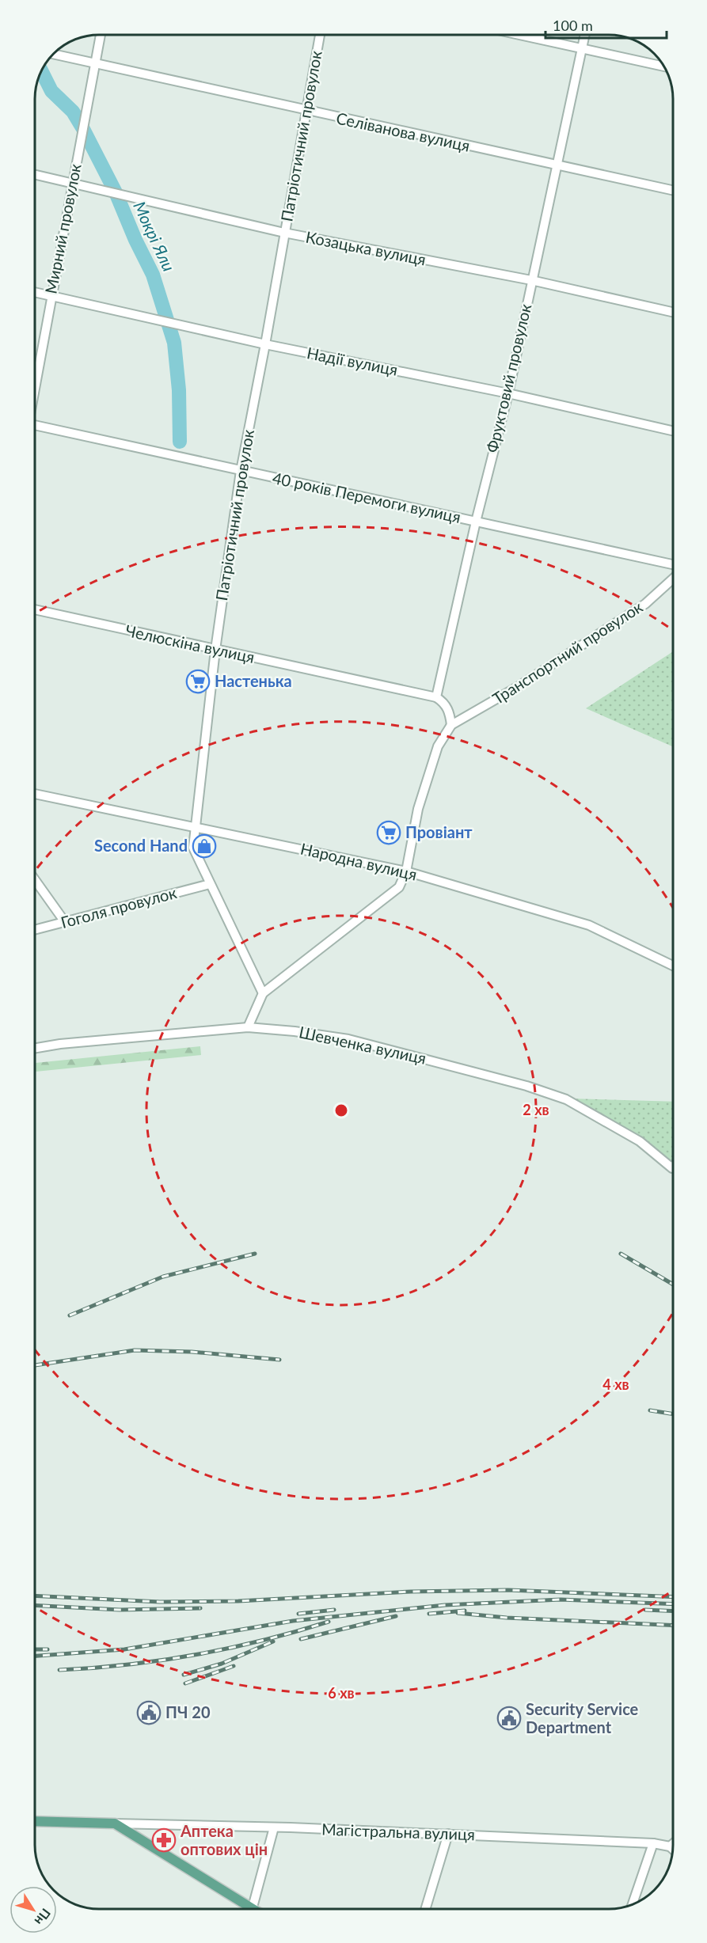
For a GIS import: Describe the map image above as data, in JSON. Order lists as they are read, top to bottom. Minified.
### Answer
{"streets":{"street":["Селіванова вулиця","Патріотичний провулок","Мирний провулок","Козацька вулиця","Надії вулиця","Фруктовий провулок","40 років Перемоги вулиця","Челюскіна вулиця","Транспортний провулок","Народна вулиця","Гоголя провулок","Шевченка вулиця","Магістральна вулиця"]},"crossings":[["Селіванова вулиця","Патріотичний провулок"],["Селіванова вулиця","Мирний провулок"],["Селіванова вулиця","Фруктовий провулок"],["Патріотичний провулок","Козацька вулиця"],["Патріотичний провулок","Надії вулиця"],["Патріотичний провулок","40 років Перемоги вулиця"],["Патріотичний провулок","Челюскіна вулиця"],["Патріотичний провулок","Народна вулиця"],["Патріотичний провулок","Гоголя провулок"],["Мирний провулок","Козацька вулиця"],["Мирний провулок","Надії вулиця"],["Козацька вулиця","Фруктовий провулок"],["Надії вулиця","Фруктовий провулок"],["Фруктовий провулок","40 років Перемоги вулиця"],["Фруктовий провулок","Челюскіна вулиця"]],"water":["Мокрі Яли"],"places":{"supermarket":["Настенька","Провіант"],"shop":["Second Hand"],"public building":["ПЧ 20","Security Service Department"],"pharmacy":["Аптека оптових цін"]},"scale_bar":"100 m","north":"bottom right","rings":["2 хв","4 хв","6 хв"]}
